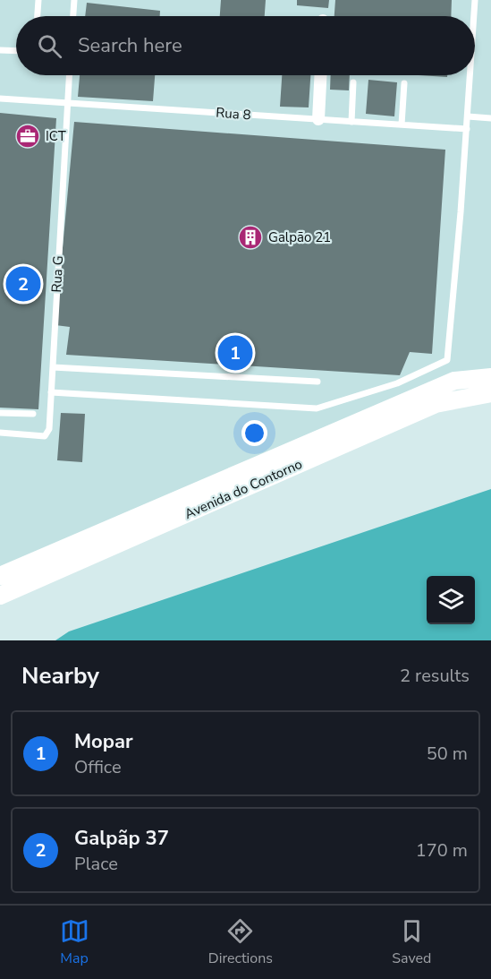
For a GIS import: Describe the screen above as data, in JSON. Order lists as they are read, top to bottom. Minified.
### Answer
{"streets":{"street":["Avenida do Contorno"],"lane":["Rua 8","Rua G"]},"crossings":[["Rua 8","Rua G"]],"places":{"office":["ICT"],"building":["Galpão 21"]},"page":{"search":"Search here","pins":["2","1"],"heading":["Nearby","2 results"],"list":[{"mark":"1","name":"Mopar","note":"Office","value":"50 m"},{"mark":"2","name":"Galpãp 37","note":"Place","value":"170 m"}],"nav":["Map","Directions","Saved"]}}
